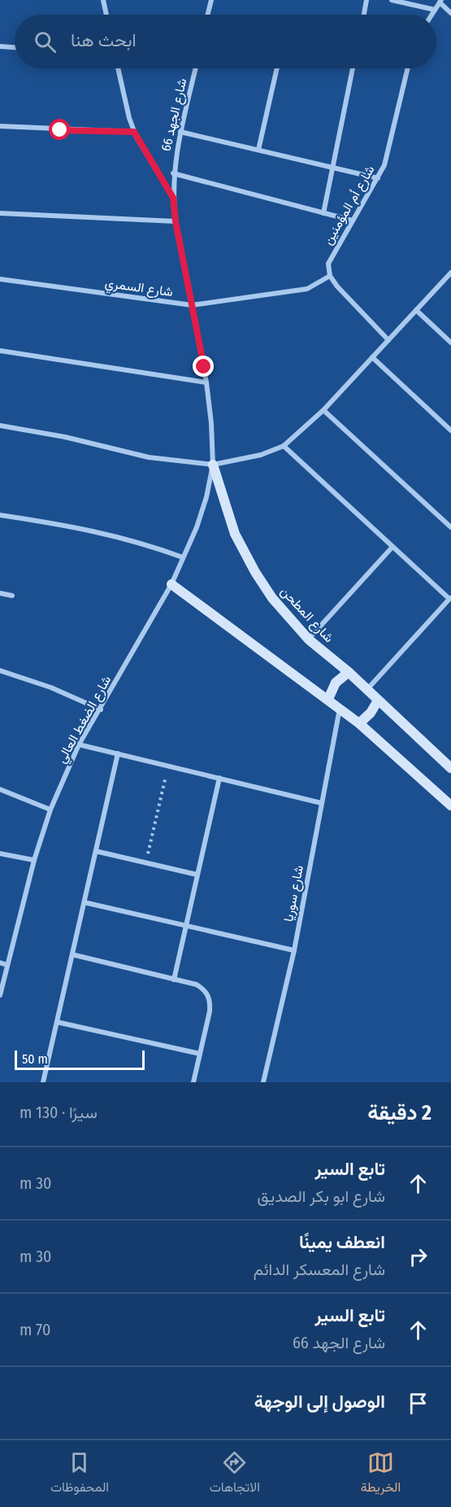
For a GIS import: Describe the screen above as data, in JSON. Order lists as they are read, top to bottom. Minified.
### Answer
{"streets":{"street":["شارع الجهد 66","شارع أم المؤمنين","شارع السمري","شارع المطحن","شارع الضغط العالي","شارع سوريا"]},"crossings":[["شارع الجهد 66","شارع السمري"],["شارع الجهد 66","شارع المطحن"],["شارع الجهد 66","شارع الضغط العالي"],["شارع أم المؤمنين","شارع السمري"],["شارع المطحن","شارع الضغط العالي"]],"scale_bar":"50 m","page":{"search":"ابحث هنا","scale":"50 m","heading":["2 دقيقة","سيرًا · 130 m"],"list":[["تابع السير","شارع ابو بكر الصديق","30 m"],["انعطف يمينًا","شارع المعسكر الدائم","30 m"],["تابع السير","شارع الجهد 66","70 m"],"الوصول إلى الوجهة"],"nav":["الخريطة","الاتجاهات","المحفوظات"]}}
